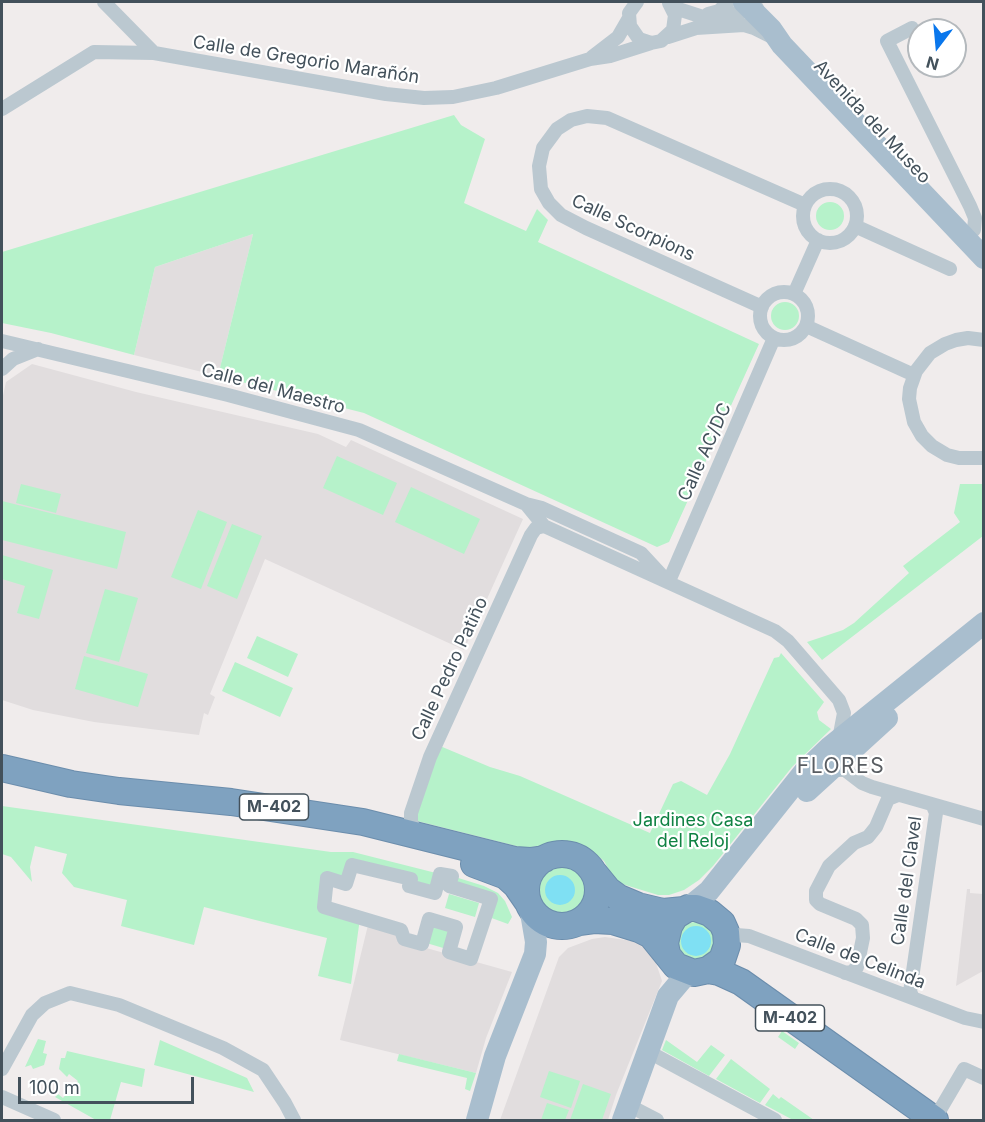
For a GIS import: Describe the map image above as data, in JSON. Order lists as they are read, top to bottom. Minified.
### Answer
{"streets":{"highway":["M-402"],"main road":["Avenida del Museo"],"street":["Calle de Gregorio Marañón","Calle Scorpions","Calle del Maestro","Calle AC/DC","Calle Pedro Patiño","Calle del Clavel","Calle de Celinda"]},"crossings":[["Calle de Gregorio Marañón","Avenida del Museo"],["Calle Scorpions","Calle AC/DC"],["Calle del Maestro","Calle AC/DC"],["Calle del Maestro","Calle Pedro Patiño"],["Calle Pedro Patiño","M-402"],["M-402","Calle de Celinda"],["Calle del Clavel","Calle de Celinda"]],"districts":["FLORES"],"parks":["Jardines Casa del Reloj"],"scale_bar":"100 m","north":"bottom"}
